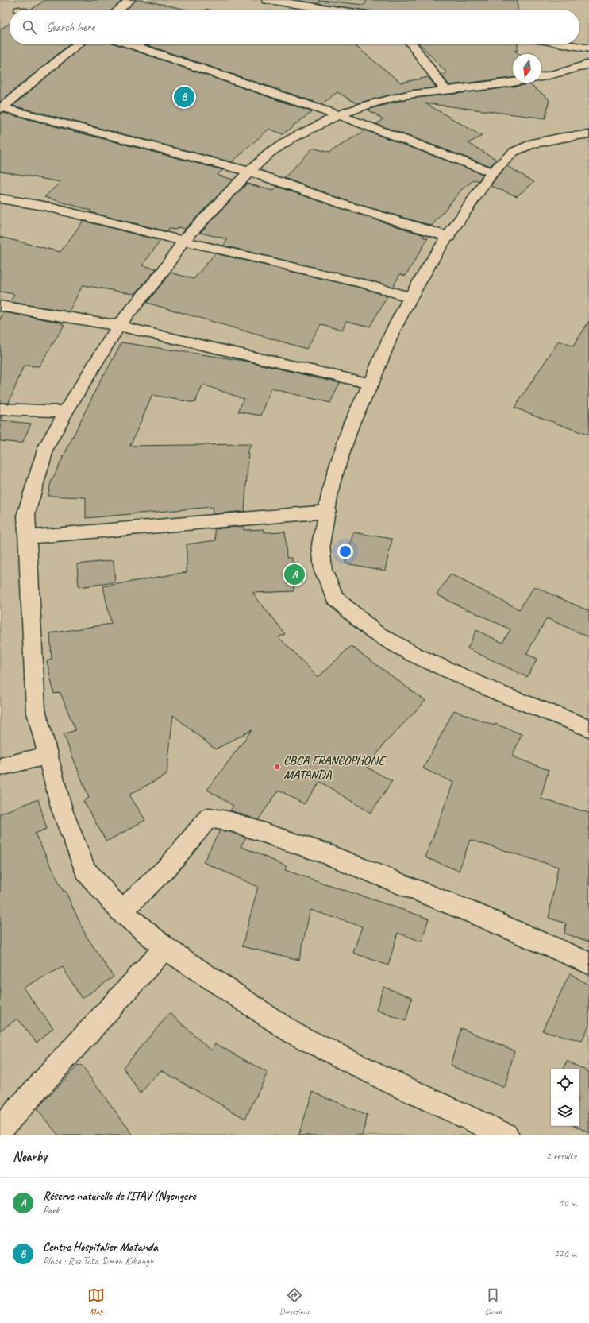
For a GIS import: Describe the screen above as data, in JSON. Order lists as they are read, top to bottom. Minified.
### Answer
{"places":["CBCA FRANCOPHONE MATANDA"],"north":"bottom","page":{"search":"Search here","pins":["B","A"],"heading":["Nearby","2 results"],"list":[{"mark":"A","name":"Réserve naturelle de l'ITAV (Ngengere","note":"Park","value":"10 m"},{"mark":"B","name":"Centre Hospitalier Matanda","note":"Place · Rue Tata Simon Kibangu","value":"220 m"}],"nav":["Map","Directions","Saved"]}}
